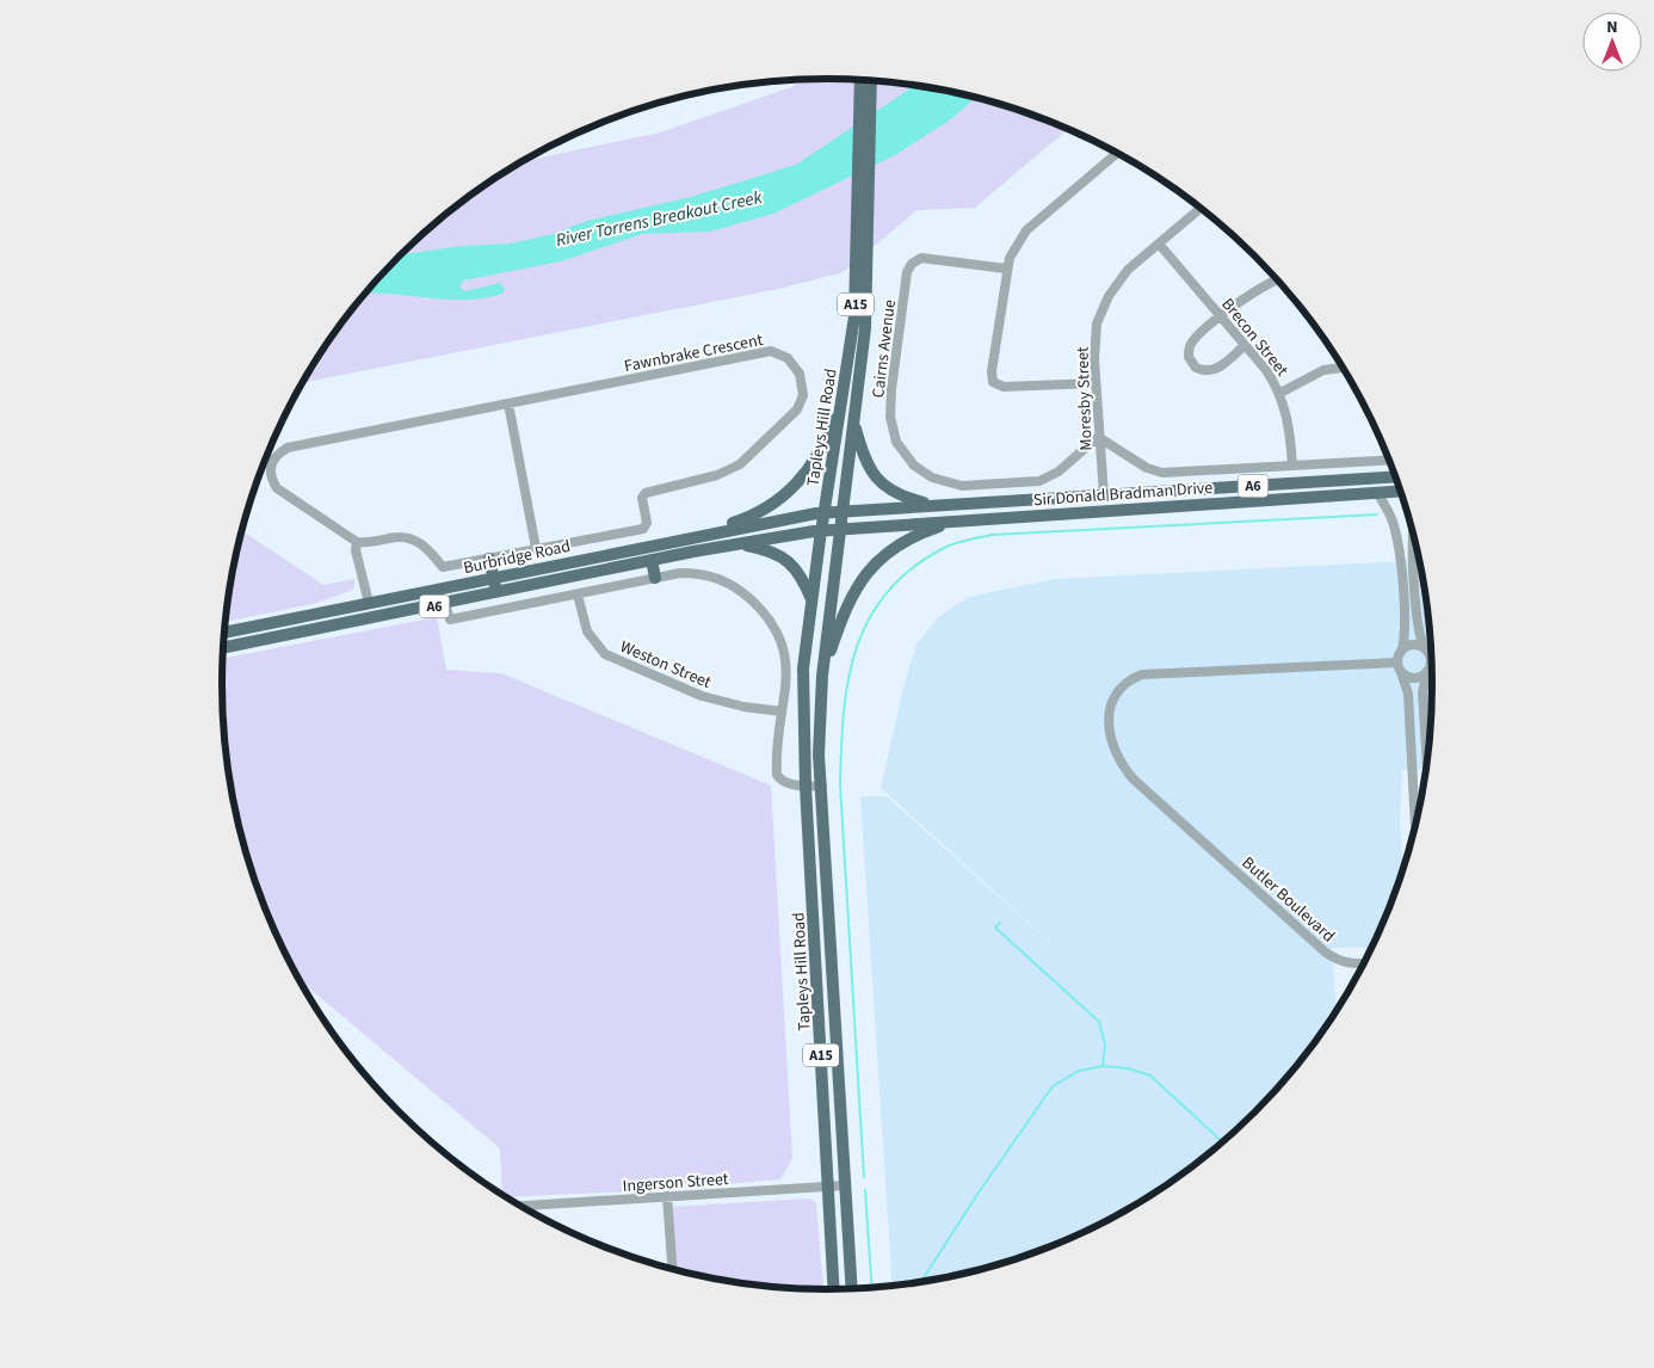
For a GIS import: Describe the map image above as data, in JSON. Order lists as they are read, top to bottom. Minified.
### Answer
{"streets":{"main road":["A15","Tapleys Hill Road","A6","Sir Donald Bradman Drive","Burbridge Road"],"street":["Brecon Street","Cairns Avenue","Fawnbrake Crescent","Moresby Street","Weston Street","Butler Boulevard","Ingerson Street"]},"crossings":[["Brecon Street","Moresby Street"],["Brecon Street","Sir Donald Bradman Drive"],["Cairns Avenue","Moresby Street"],["Cairns Avenue","Sir Donald Bradman Drive"],["Moresby Street","Sir Donald Bradman Drive"],["Tapleys Hill Road","A6"],["Tapleys Hill Road","Sir Donald Bradman Drive"],["Tapleys Hill Road","Burbridge Road"],["Tapleys Hill Road","Ingerson Street"],["A6","Sir Donald Bradman Drive"],["A6","Burbridge Road"]],"water":["River Torrens Breakout Creek"],"north":"top"}
